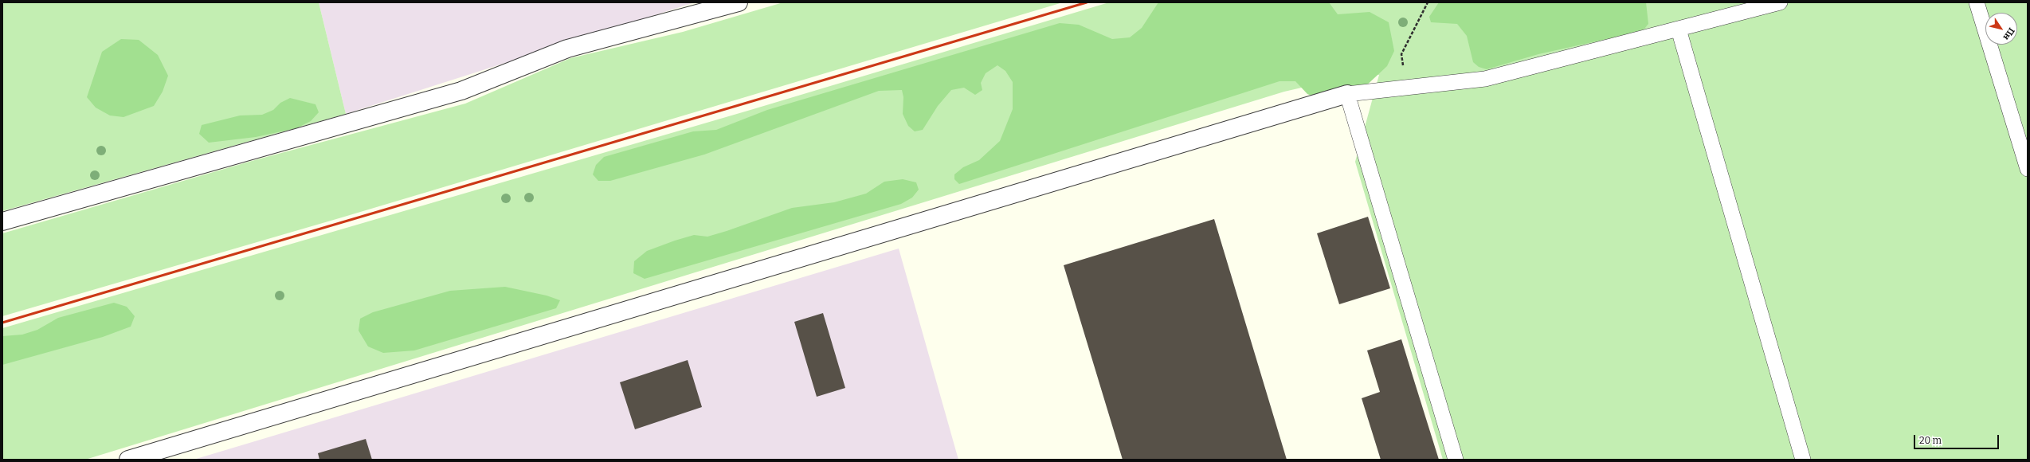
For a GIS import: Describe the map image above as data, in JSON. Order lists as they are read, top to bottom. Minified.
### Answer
{"scale_bar":"20 m","north":"bottom right"}
